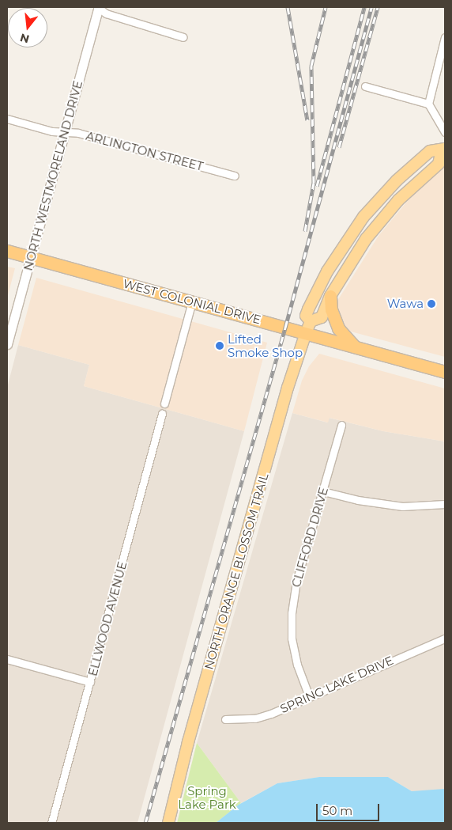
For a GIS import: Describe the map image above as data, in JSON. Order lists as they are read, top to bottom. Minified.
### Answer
{"streets":{"highway":["WEST COLONIAL DRIVE"],"main road":["NORTH ORANGE BLOSSOM TRAIL"],"street":["ARLINGTON STREET","NORTH WESTMORELAND DRIVE","CLIFFORD DRIVE","ELLWOOD AVENUE","SPRING LAKE DRIVE"]},"crossings":[["ARLINGTON STREET","NORTH WESTMORELAND DRIVE"],["NORTH WESTMORELAND DRIVE","WEST COLONIAL DRIVE"],["WEST COLONIAL DRIVE","NORTH ORANGE BLOSSOM TRAIL"],["CLIFFORD DRIVE","SPRING LAKE DRIVE"]],"parks":["Spring Lake Park"],"places":["Wawa","Lifted Smoke Shop"],"scale_bar":"50 m","north":"bottom"}
